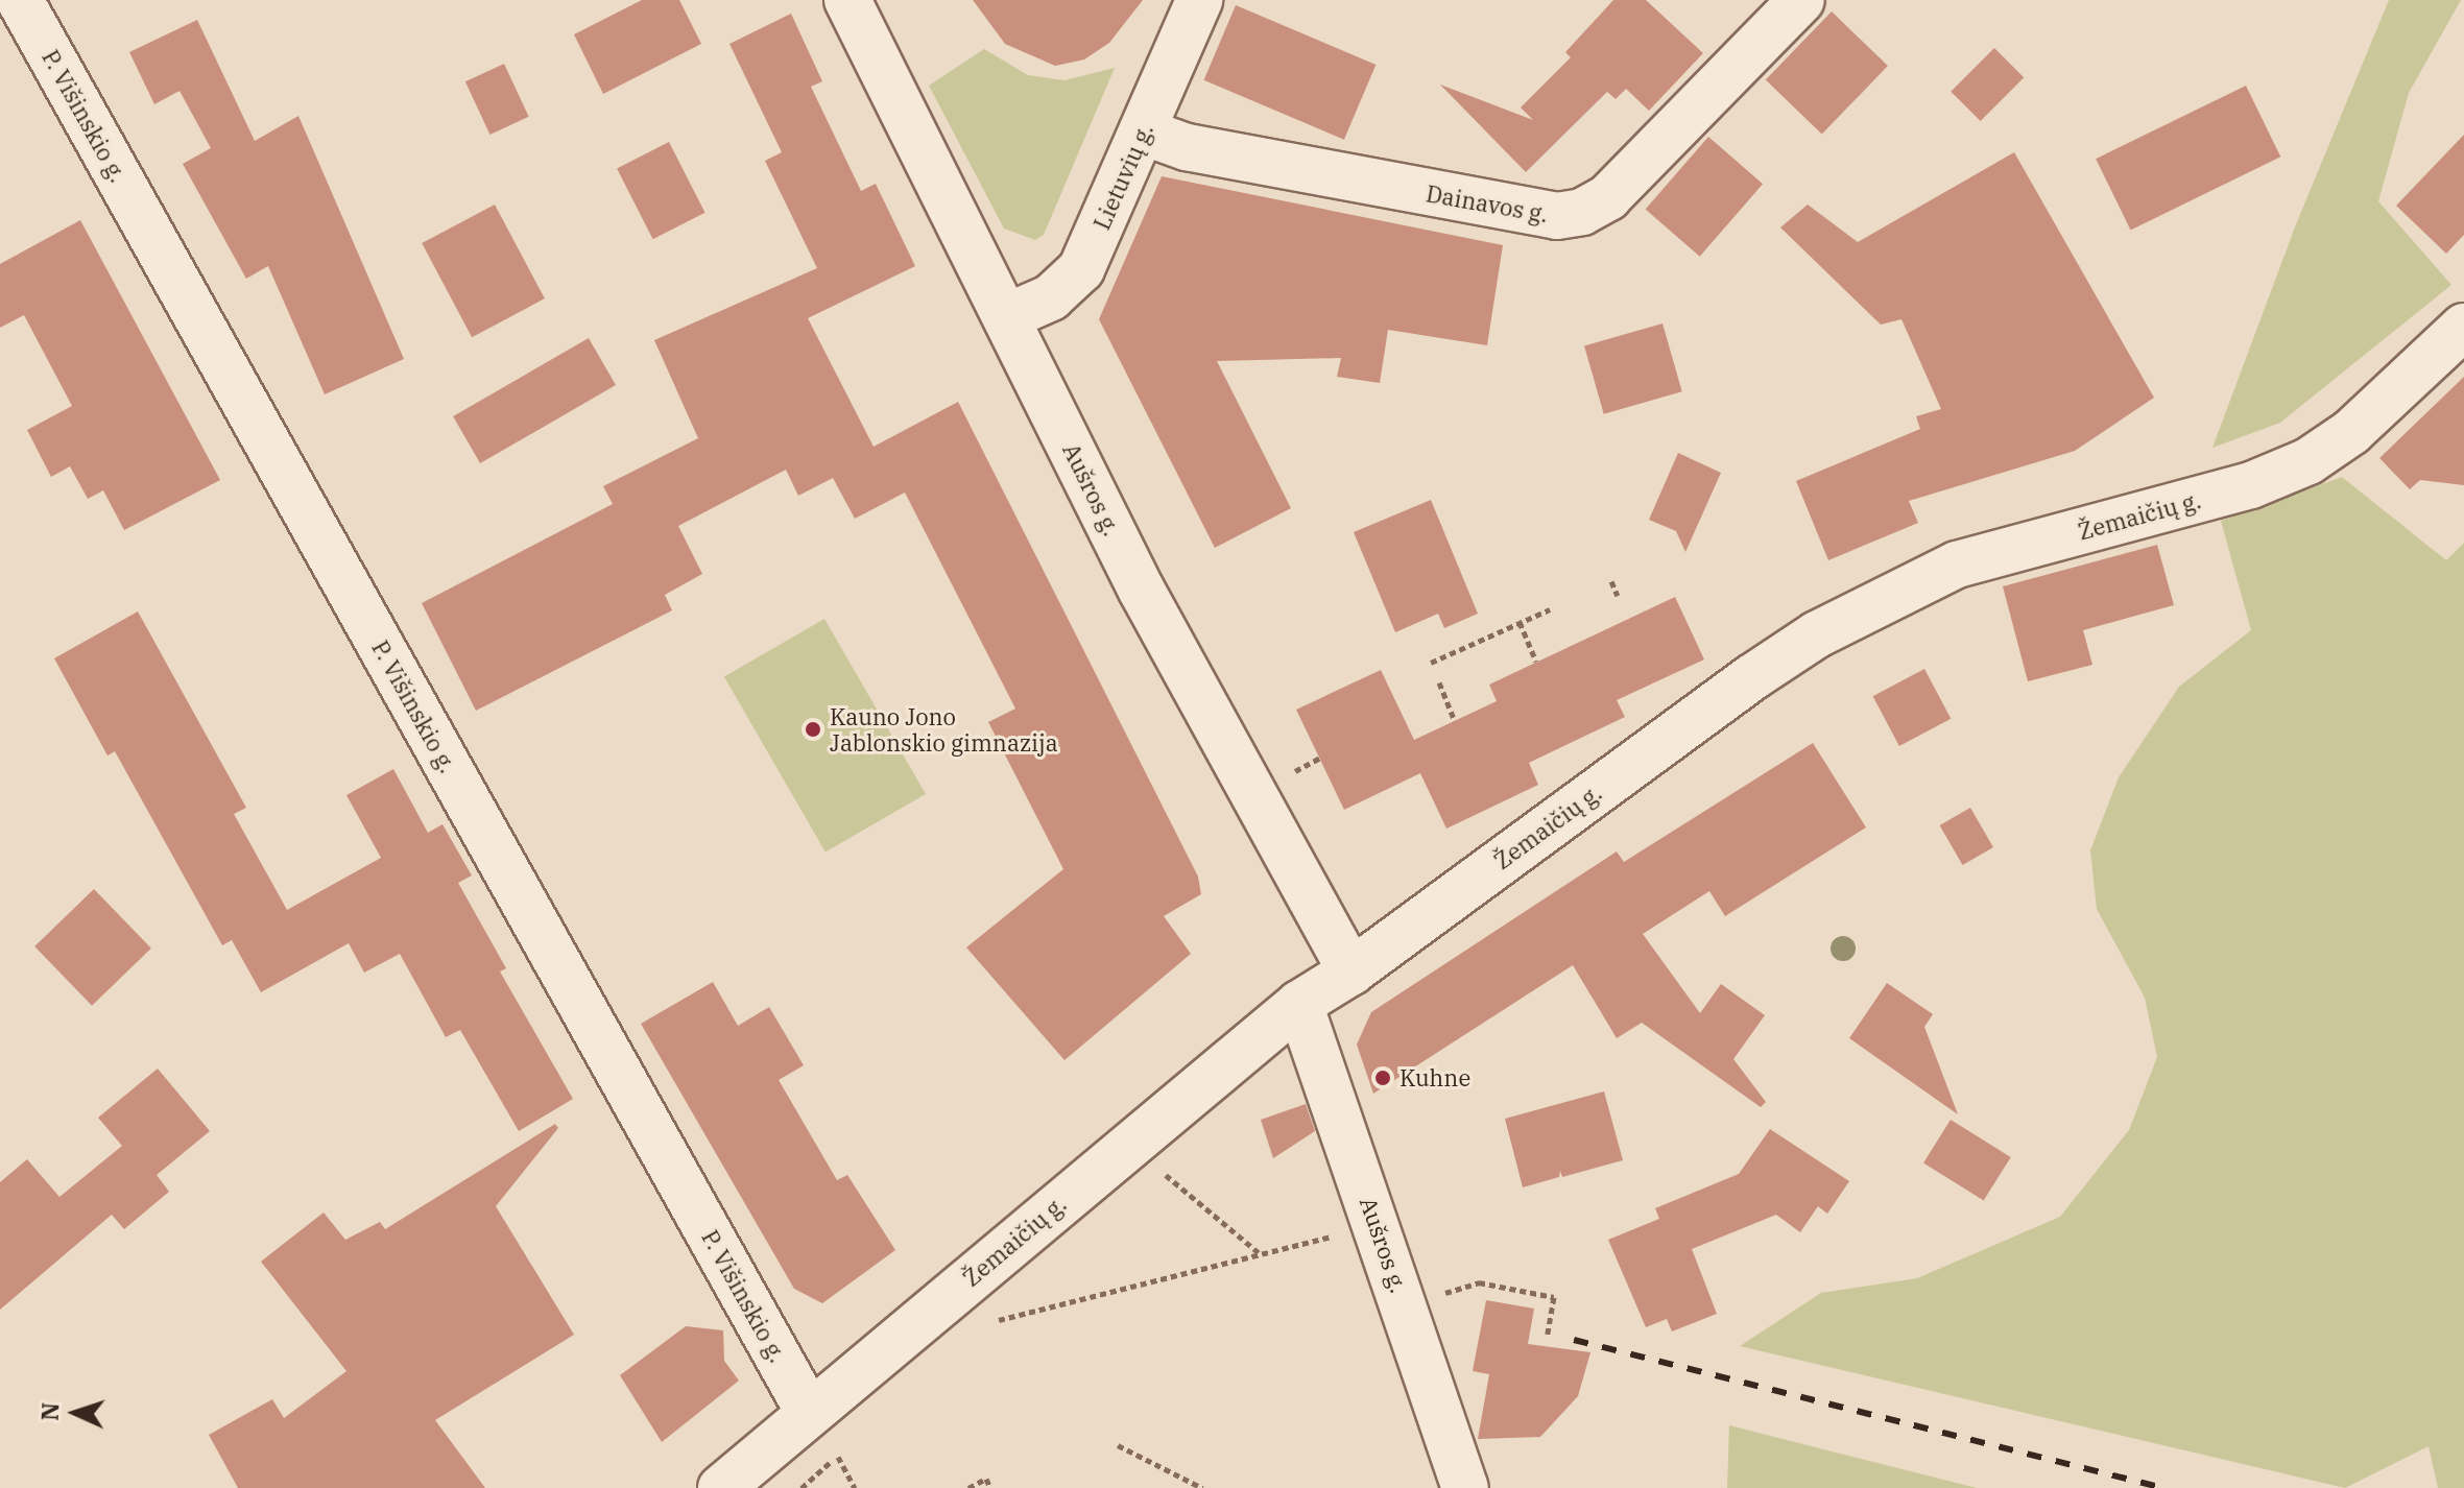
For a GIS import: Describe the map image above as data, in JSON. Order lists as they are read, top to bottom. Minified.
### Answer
{"streets":{"street":["P. Višinskio g.","Lietuvių g.","Dainavos g.","Aušros g.","Žemaičių g."]},"crossings":[["P. Višinskio g.","Žemaičių g."],["Lietuvių g.","Dainavos g."],["Lietuvių g.","Aušros g."],["Aušros g.","Žemaičių g."]],"places":["Kauno Jono Jablonskio gimnazija","Kuhne"],"north":"left"}
